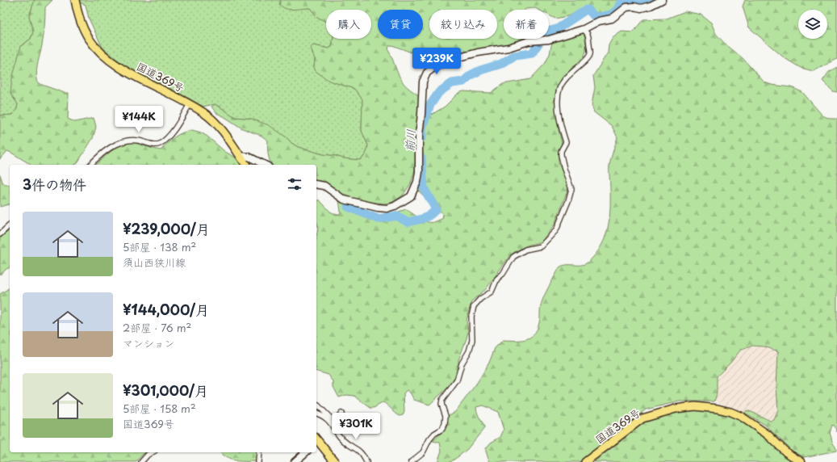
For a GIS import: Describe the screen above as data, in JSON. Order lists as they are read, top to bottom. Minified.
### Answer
{"streets":{"highway":["国道369号"]},"water":["前川"],"page":{"chip":["購入","賃貸","絞り込み","新着"],"price":["¥239K","¥144K","¥301K"],"heading":"3件の物件","list":[{"name":"¥239,000/月","note":"5部屋 · 138 m² · 須山西狭川線"},{"name":"¥144,000/月","note":"2部屋 · 76 m² · マンション"},{"name":"¥301,000/月","note":"5部屋 · 158 m² · 国道369号"}]}}
